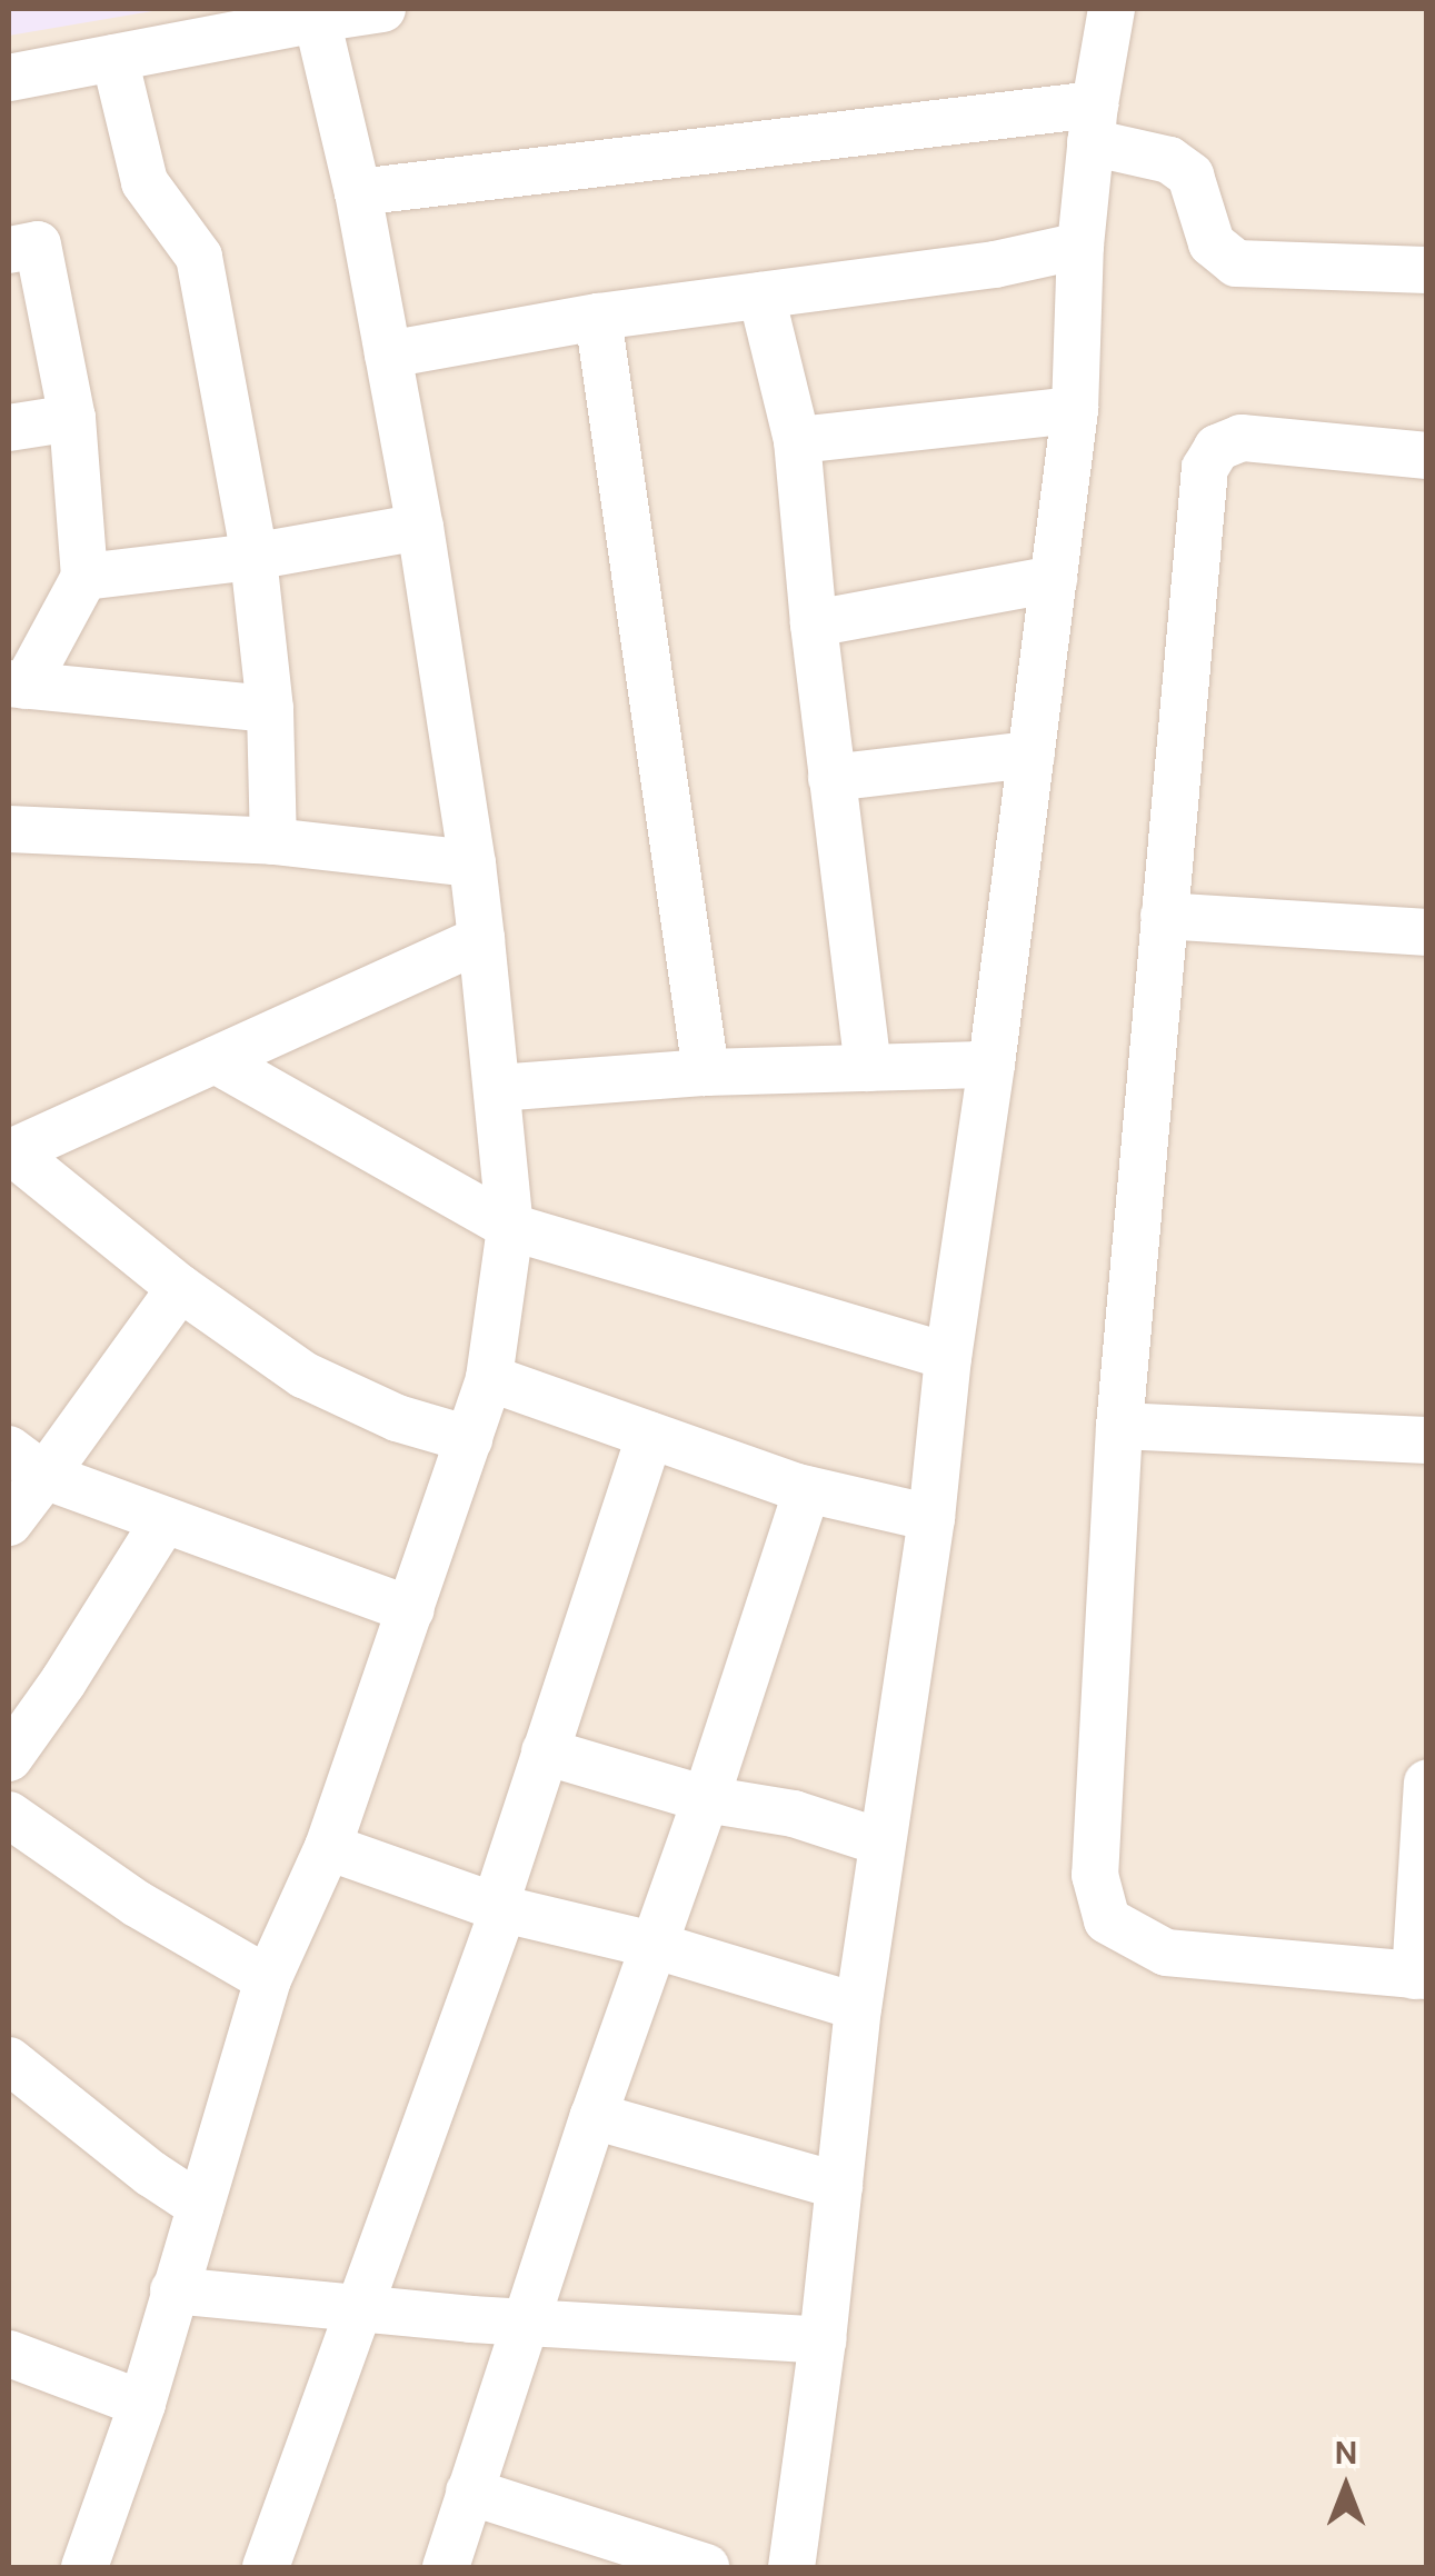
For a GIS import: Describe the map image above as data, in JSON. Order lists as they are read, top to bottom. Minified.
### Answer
{"north":"top"}
